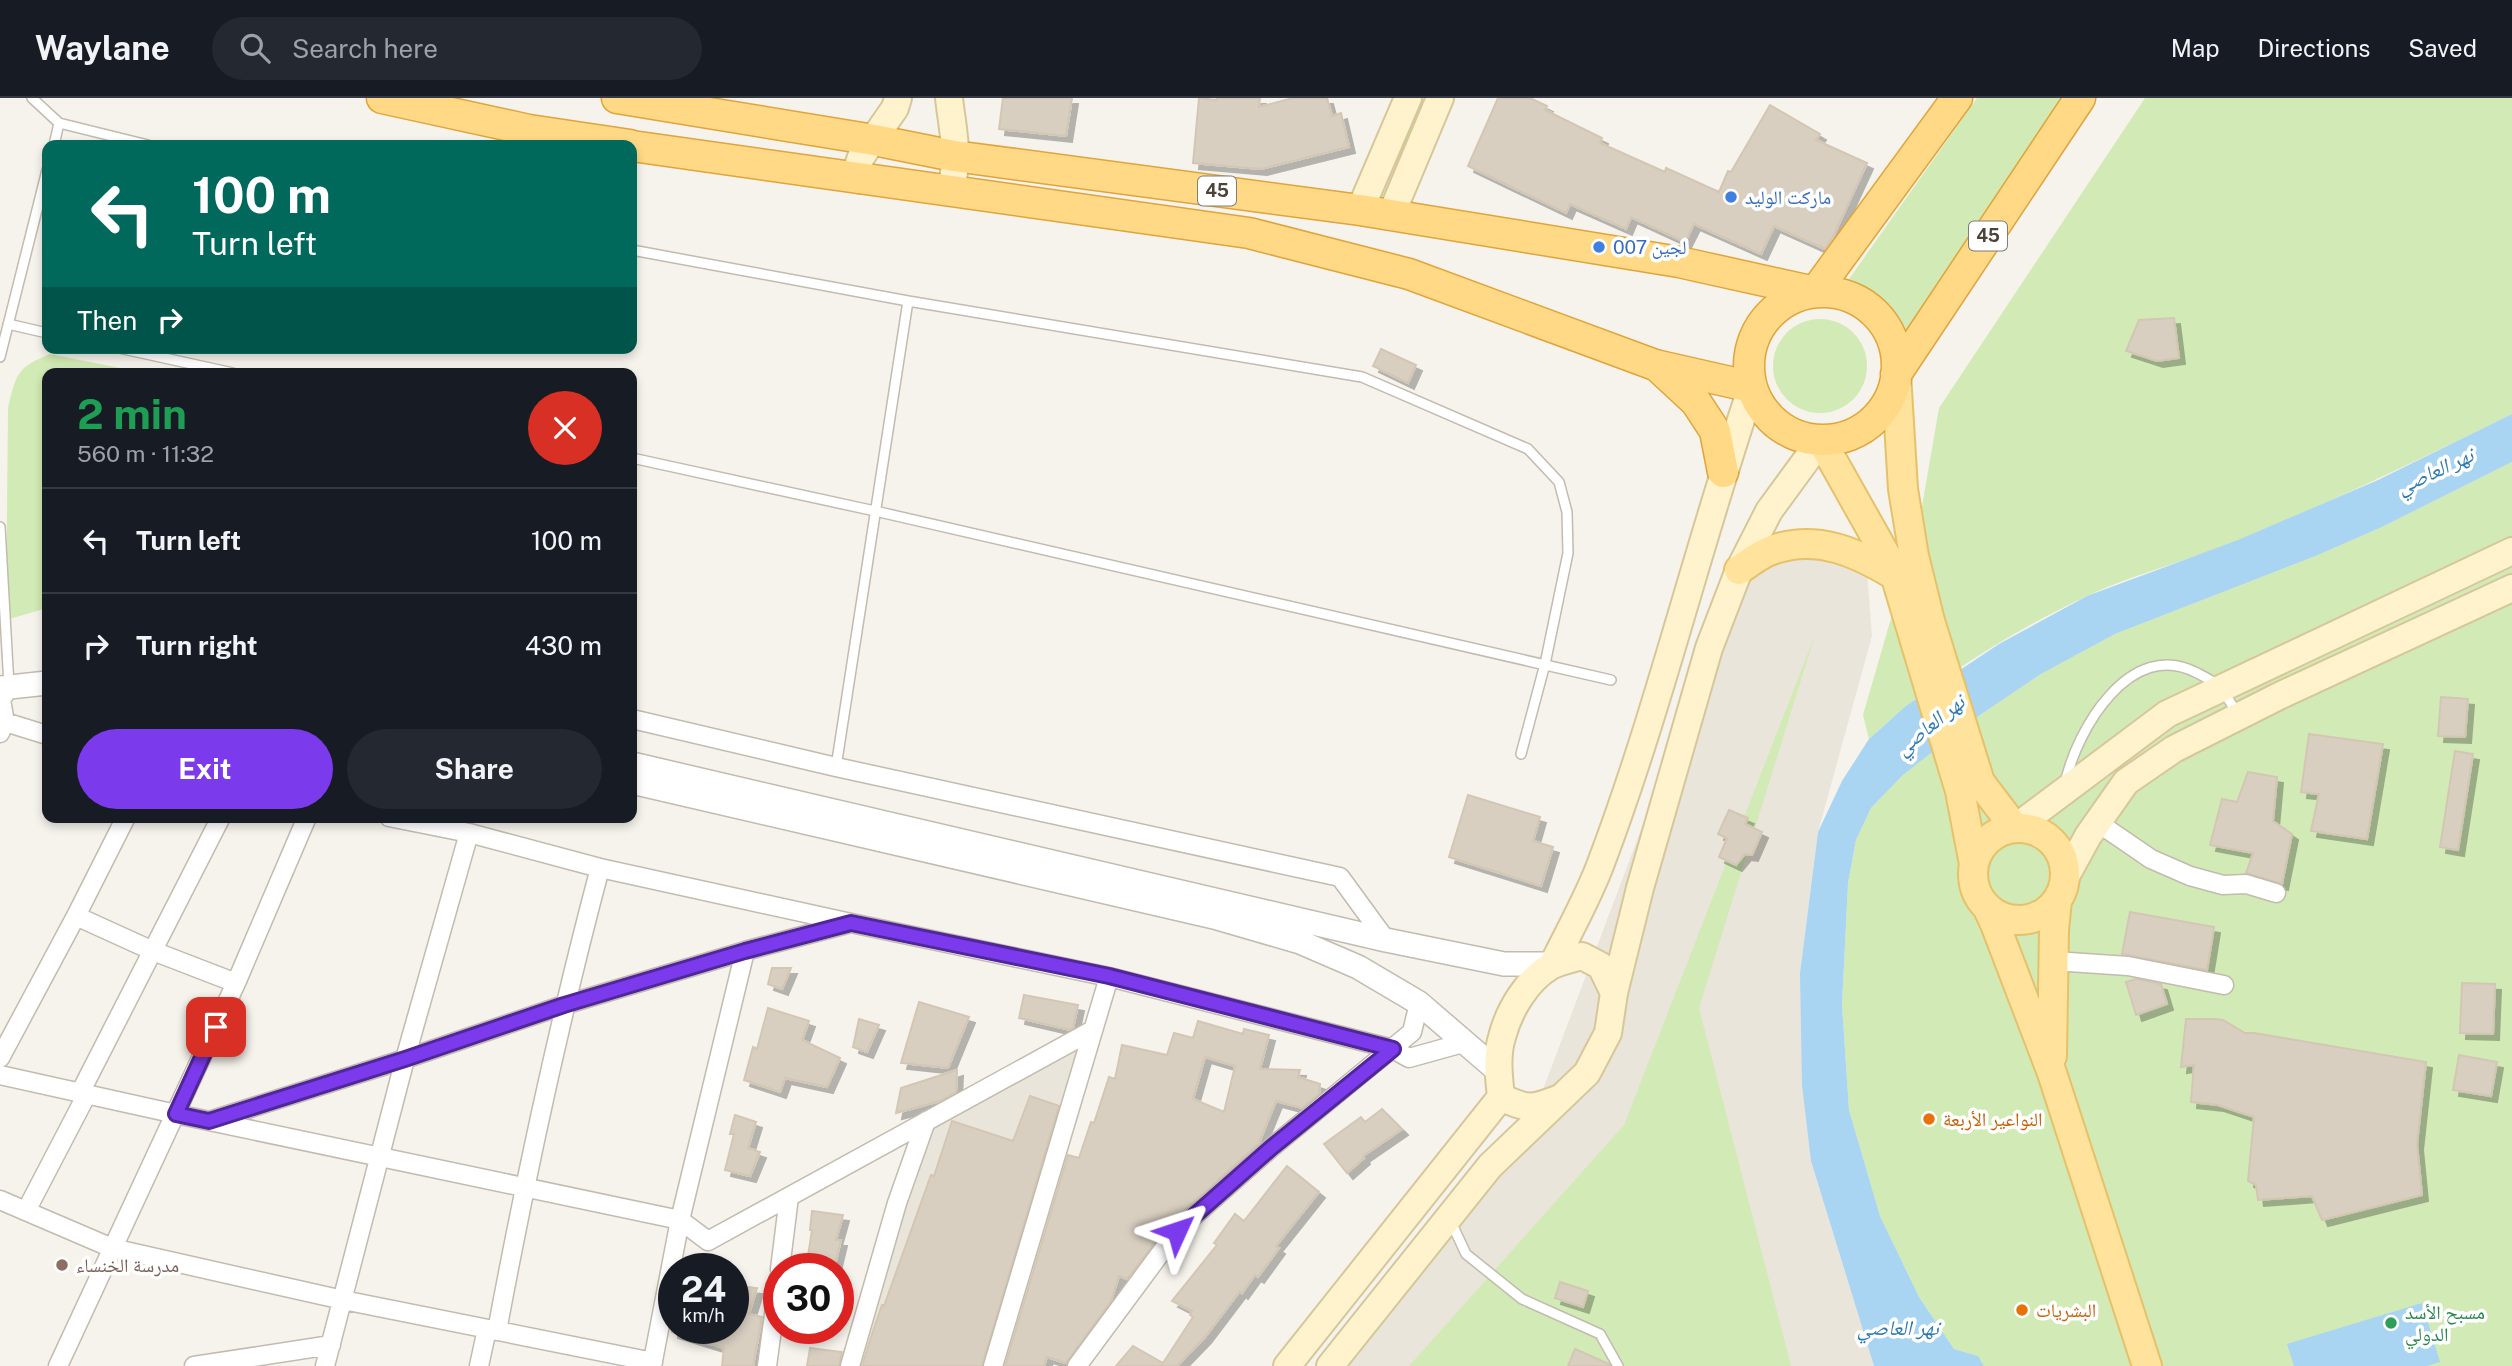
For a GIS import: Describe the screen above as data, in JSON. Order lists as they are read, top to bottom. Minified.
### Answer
{"streets":{"highway":["45"]},"water":["نهر العاصي"],"places":["ماركت الوليد","لجين 007","النواعير الأربعة","مدرسة الخنساء","البشريات","مسبح الأسد الدولي"],"page":{"header":"Waylane","search":"Search here","nav":["Map","Directions","Saved"],"turn":["100 m","Turn left"],"then":"Then","heading":["2 min","560 m · 11:32"],"list":[{"name":"Turn left","value":"100 m"},{"name":"Turn right","value":"430 m"}],"buttons":["Exit","Share"],"speed":"24 km/h","limit":"30"}}
